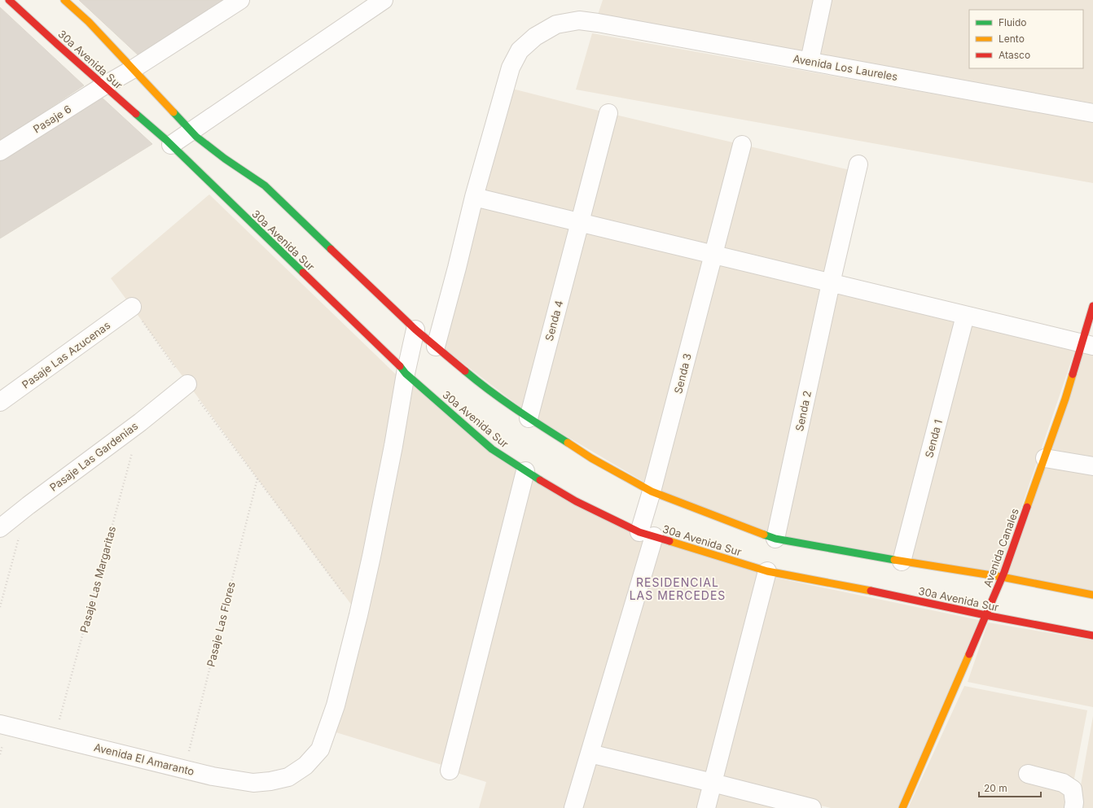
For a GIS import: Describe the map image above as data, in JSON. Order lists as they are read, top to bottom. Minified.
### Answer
{"streets":{"street":["30a Avenida Sur","Avenida Los Laureles","Pasaje 6","Senda 4","Pasaje Las Azucenas","Senda 3","Senda 2","Senda 1","Pasaje Las Gardenias","Avenida Canales","Avenida El Amaranto"],"path":["Pasaje Las Margaritas","Pasaje Las Flores"]},"crossings":[["30a Avenida Sur","Avenida Los Laureles"],["30a Avenida Sur","Pasaje 6"],["30a Avenida Sur","Senda 4"],["30a Avenida Sur","Senda 3"],["30a Avenida Sur","Senda 2"],["30a Avenida Sur","Senda 1"],["30a Avenida Sur","Avenida Canales"],["Pasaje Las Margaritas","Avenida El Amaranto"],["Pasaje Las Flores","Avenida El Amaranto"]],"districts":["RESIDENCIAL LAS MERCEDES"],"legend":["Fluido","Lento","Atasco"],"scale_bar":"20 m"}
